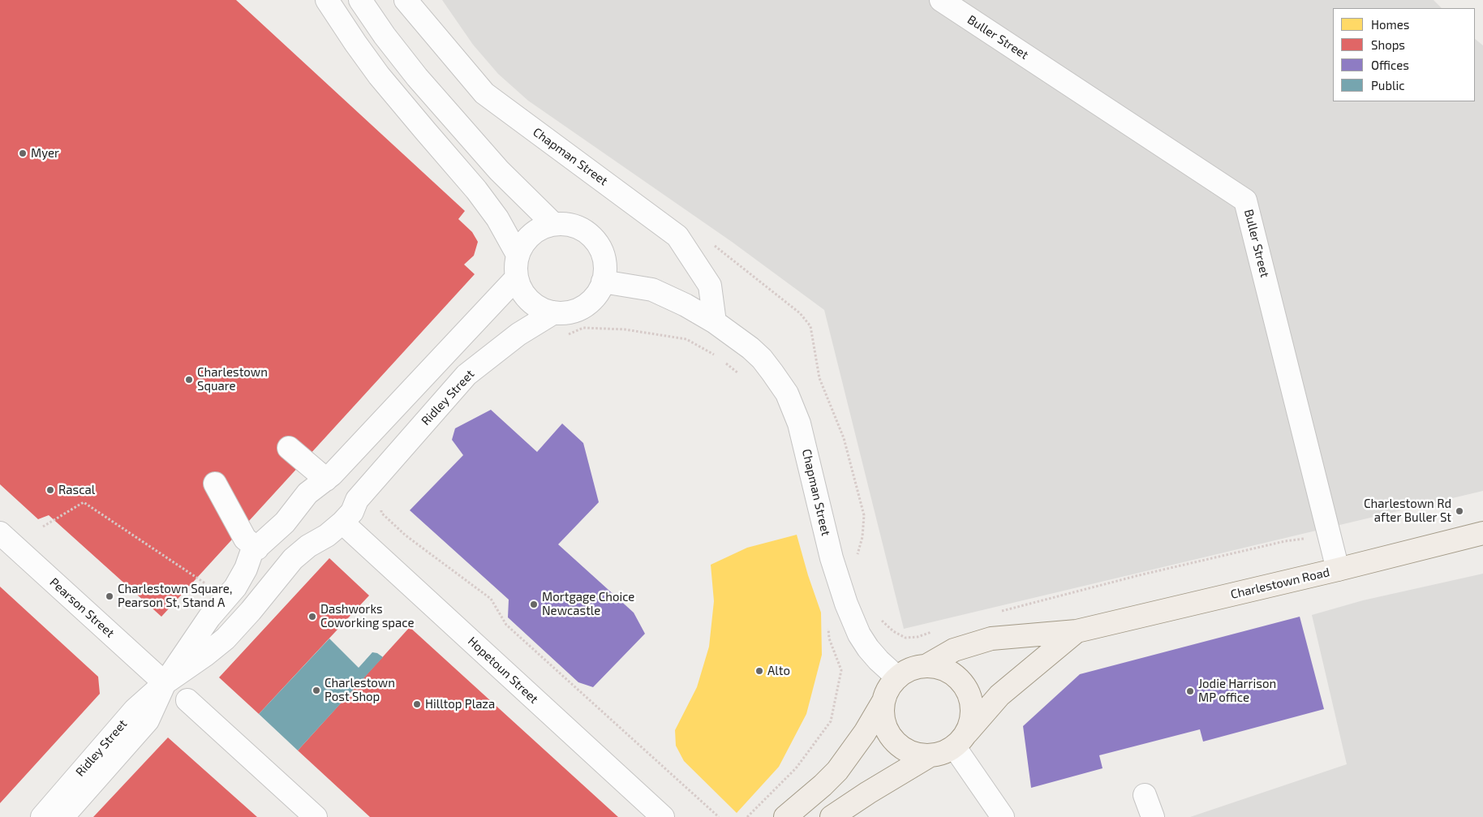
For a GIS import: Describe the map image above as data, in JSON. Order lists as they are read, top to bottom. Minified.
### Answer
{"streets":{"main road":["Charlestown Road"],"street":["Buller Street","Chapman Street","Ridley Street","Pearson Street","Hopetoun Street"]},"crossings":[["Buller Street","Charlestown Road"],["Chapman Street","Ridley Street"],["Chapman Street","Charlestown Road"],["Ridley Street","Pearson Street"],["Ridley Street","Hopetoun Street"]],"places":["Myer","Charlestown Square","Rascal","Charlestown Rd after Buller St","Charlestown Square, Pearson St, Stand A","Mortgage Choice Newcastle","Dashworks Coworking space","Alto","Charlestown Post Shop","Jodie Harrison MP office","Hilltop Plaza"],"legend":["Homes","Shops","Offices","Public"]}
